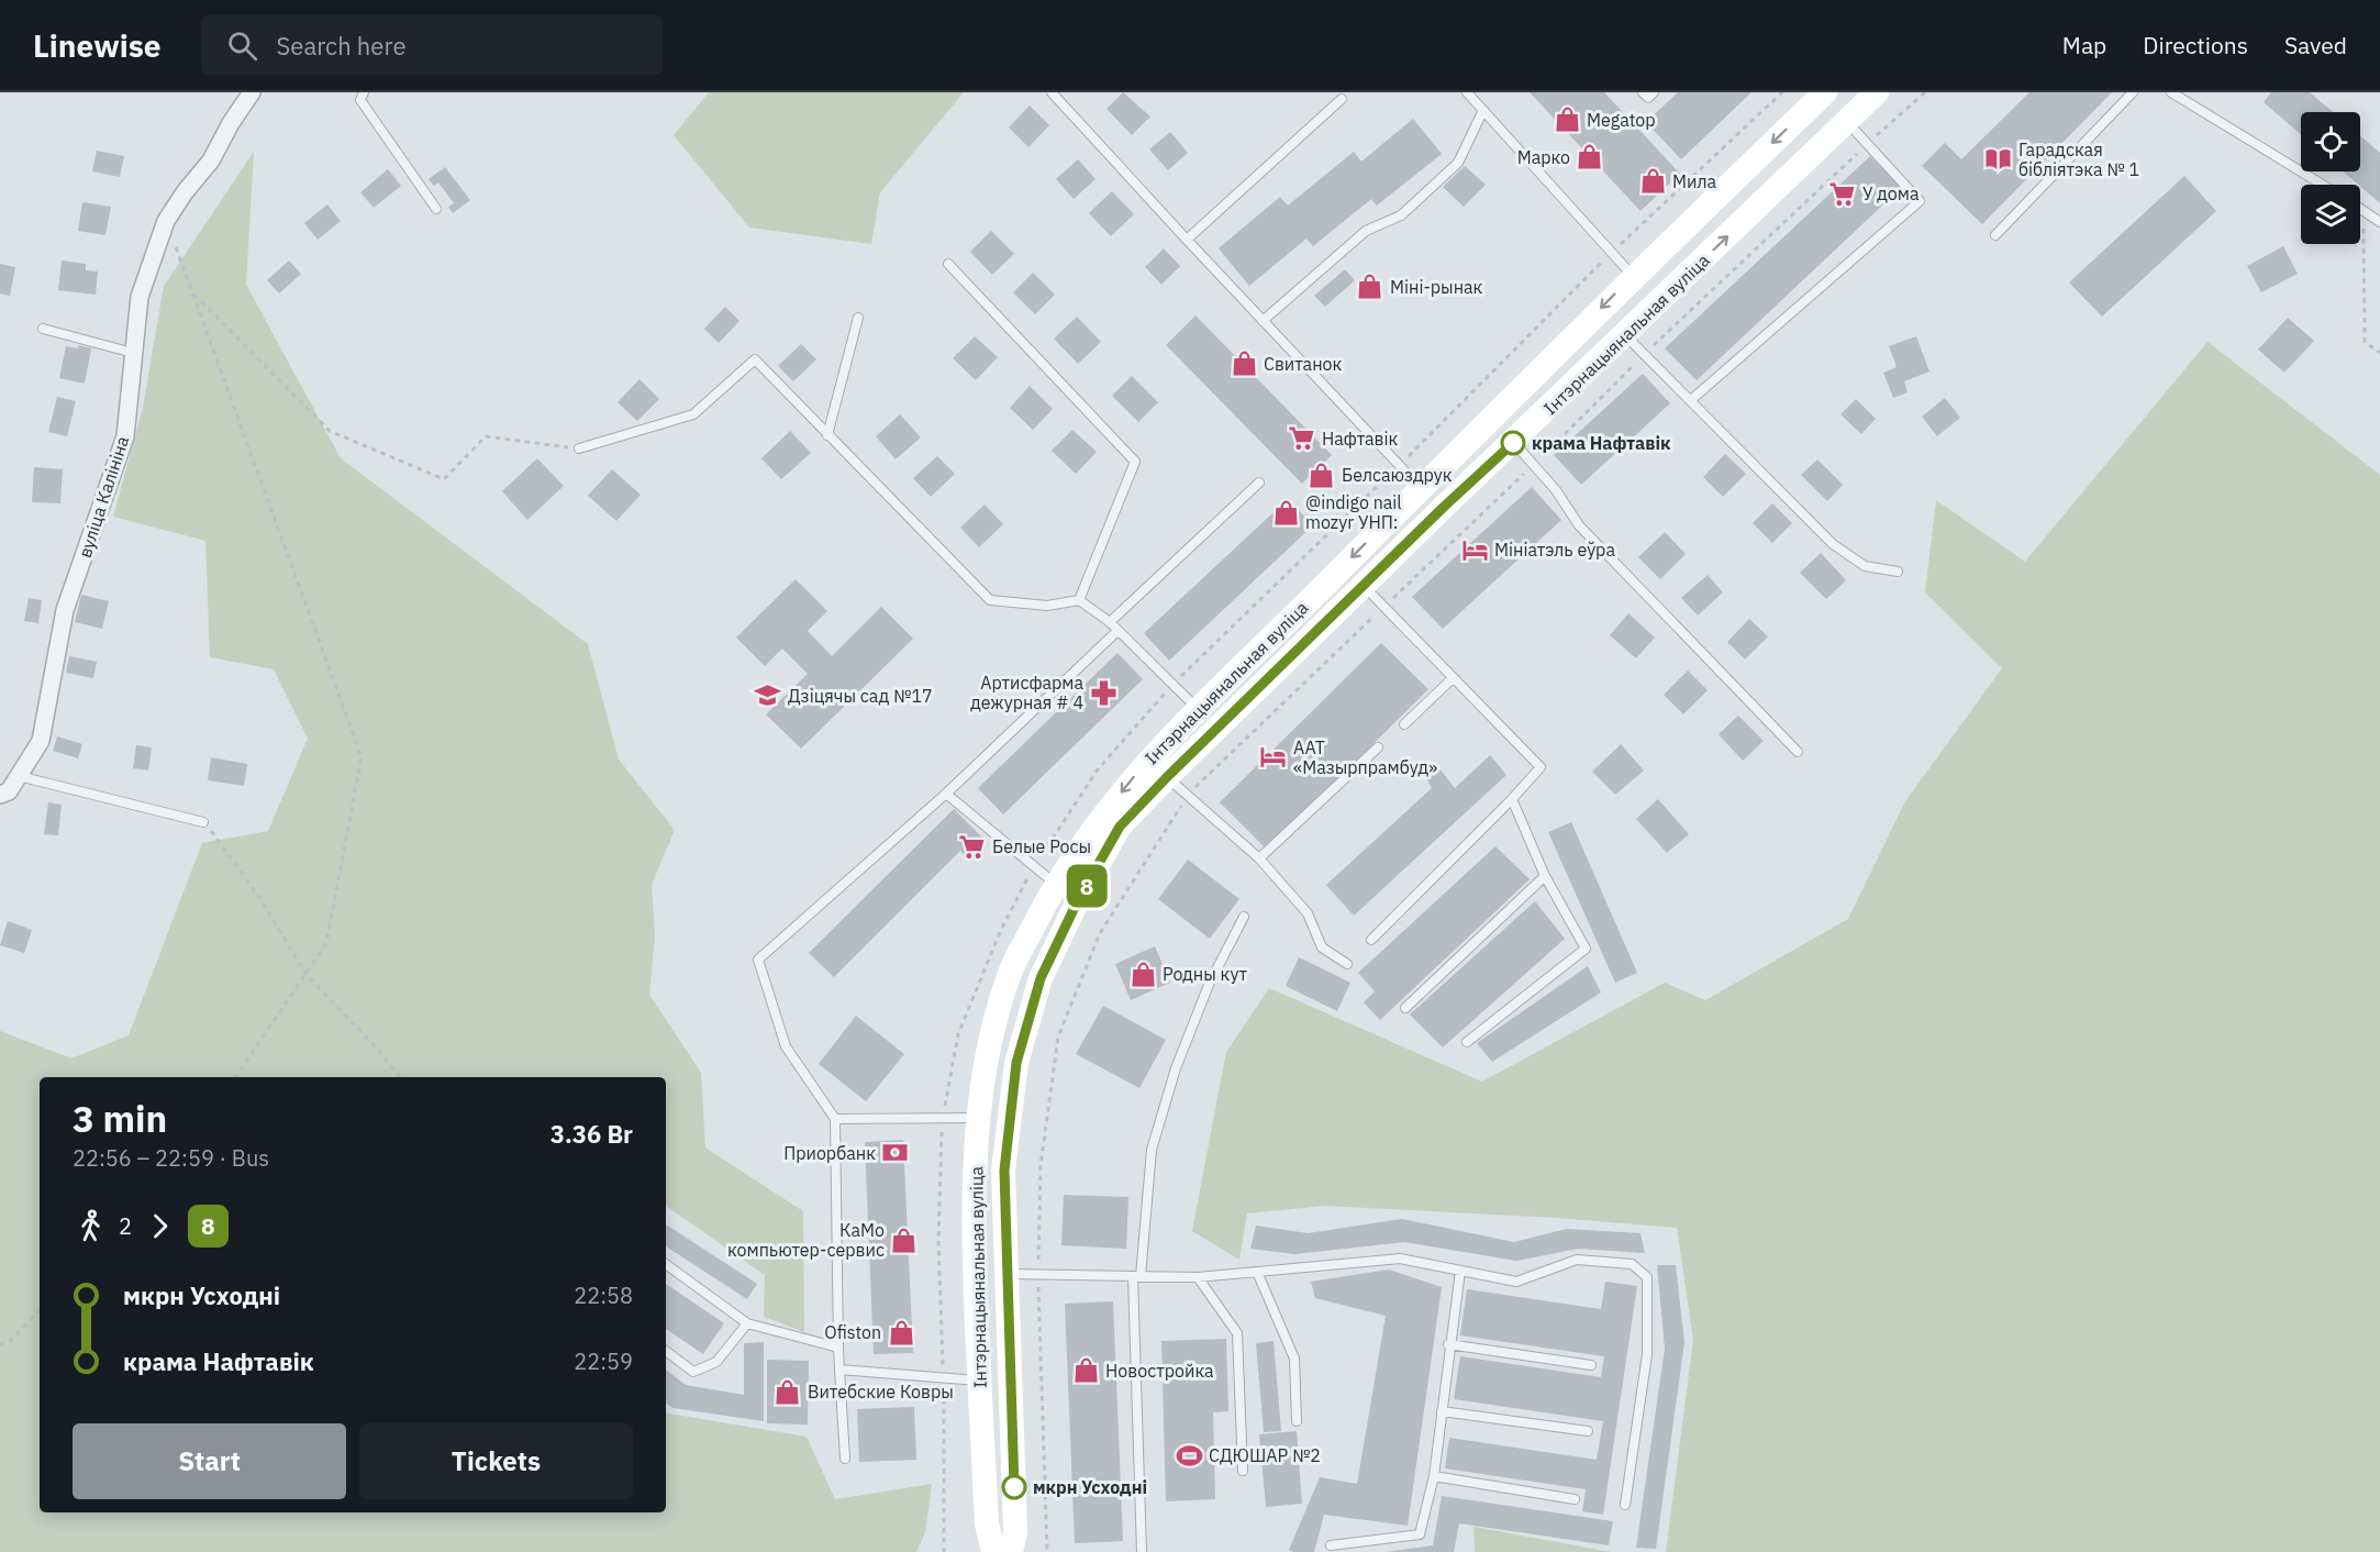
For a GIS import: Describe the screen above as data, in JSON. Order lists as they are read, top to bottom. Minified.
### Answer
{"streets":{"main road":["Інтэрнацыянальная вуліца"],"street":["вуліца Калініна"]},"places":{"shop":["Megatop","Марко","Мила","Міні-рынак","Свитанок","Белсаюздрук","@indigo nail mozyr УНП:","Родны кут","КаМо компьютер-сервис","Ofiston","Новостройка","Витебские Ковры"],"library":["Гарадская бібліятэка № 1"],"supermarket":["У дома","Нафтавік","Белые Росы"],"other":["крама Нафтавік","мкрн Усходні"],"hotel":["Мініатэль еўра","ААТ «Мазырпрамбуд»"],"pharmacy":["Артисфарма дежурная # 4"],"school or university":["Дзіцячы сад №17"],"bank":["Приорбанк"],"sports":["СДЮШАР №2"]},"lines":["bus line 8"],"page":{"header":"Linewise","search":"Search here","nav":["Map","Directions","Saved"],"on_map":"8","heading":["3 min","22:56 – 22:59 · Bus","3.36 Br"],"legs":["2","8"],"list":[{"name":"мкрн Усходні","value":"22:58"},{"name":"крама Нафтавік","value":"22:59"}],"buttons":["Start","Tickets"]}}
